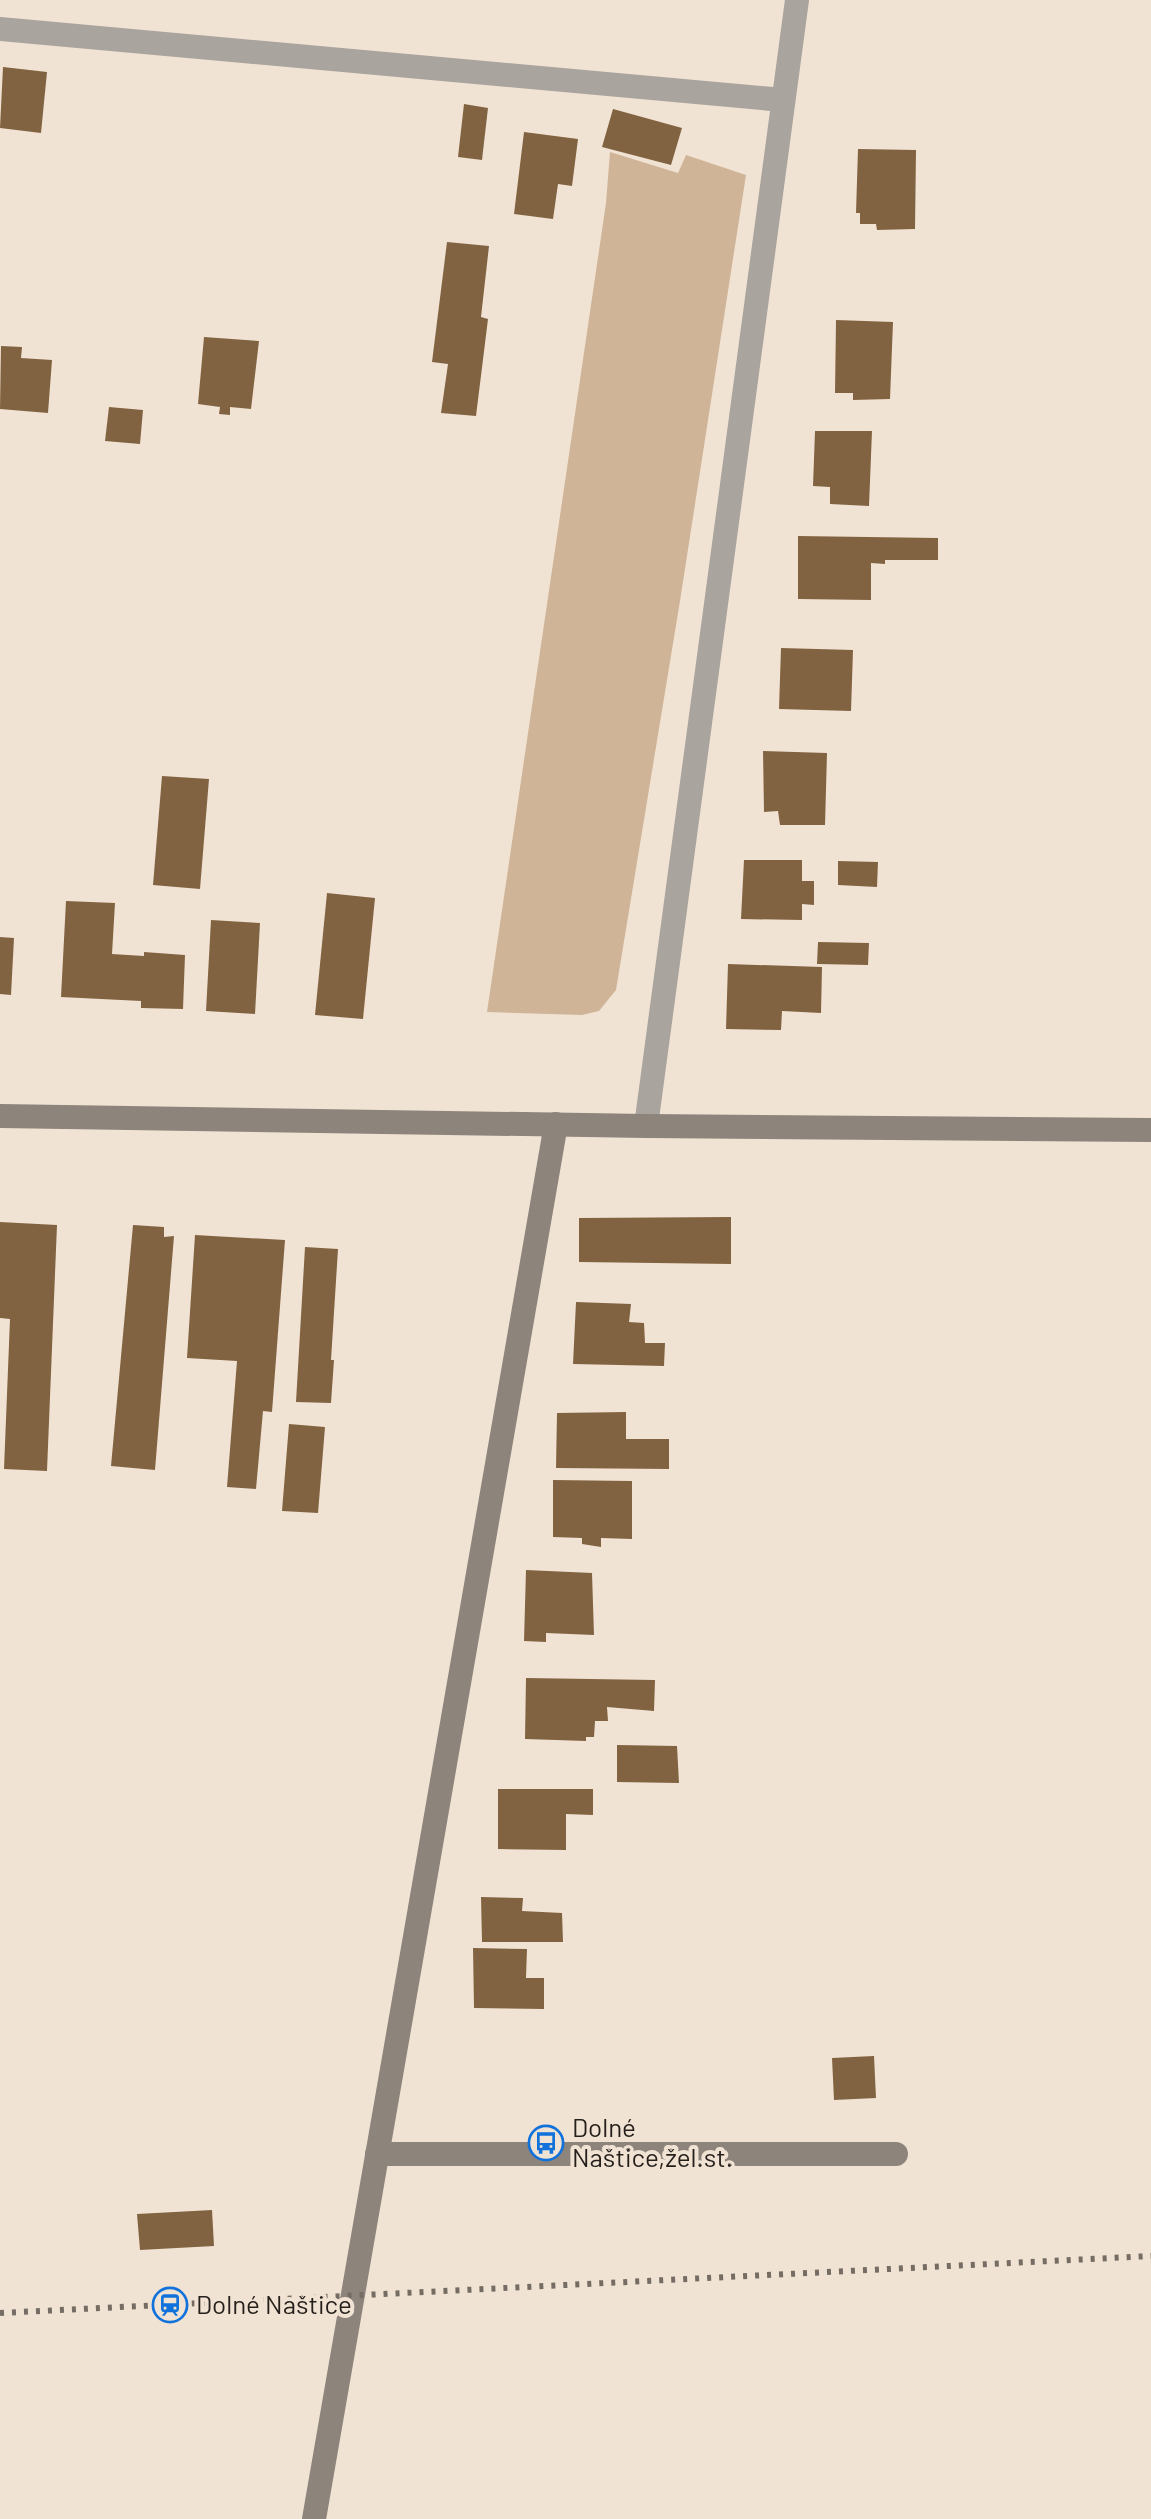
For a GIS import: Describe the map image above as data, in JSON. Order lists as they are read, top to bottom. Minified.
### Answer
{"places":{"bus stop":["Dolné Naštice,žel.st."],"station":["Dolné Naštice"]}}
